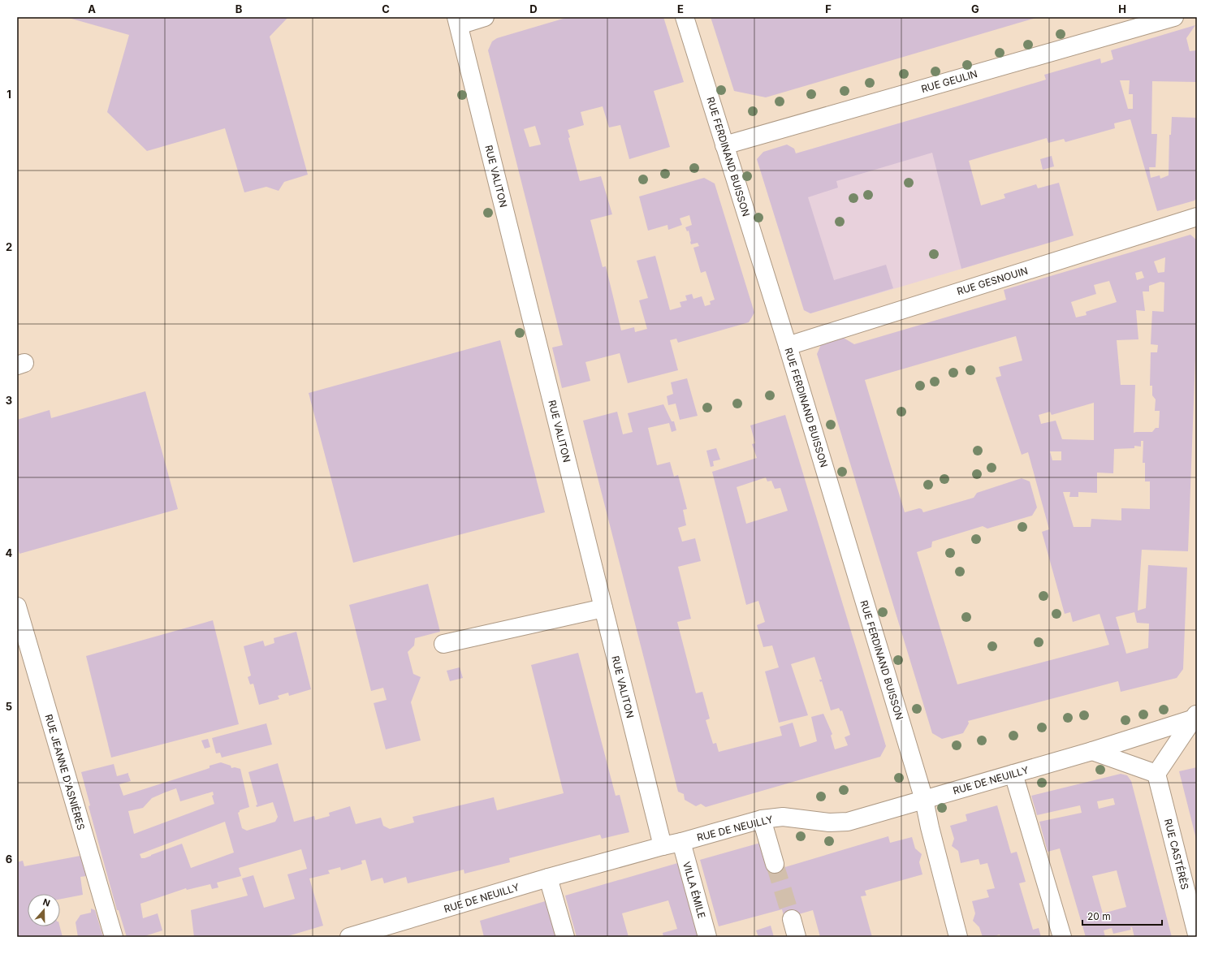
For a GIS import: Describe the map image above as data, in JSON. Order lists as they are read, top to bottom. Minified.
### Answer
{"streets":{"street":["RUE GEULIN","RUE FERDINAND BUISSON","RUE VALITON","RUE GESNOUIN","RUE JEANNE D'ASNIÈRES","RUE DE NEUILLY","RUE CASTÉRÈS","VILLA ÉMILE"]},"crossings":[["RUE GEULIN","RUE FERDINAND BUISSON"],["RUE FERDINAND BUISSON","RUE GESNOUIN"],["RUE FERDINAND BUISSON","RUE DE NEUILLY"],["RUE VALITON","RUE DE NEUILLY"],["RUE DE NEUILLY","VILLA ÉMILE"]],"scale_bar":"20 m","north":"top","grid":{"columns":["A","B","C","D","E","F","G","H"],"rows":["1","2","3","4","5","6"]}}
